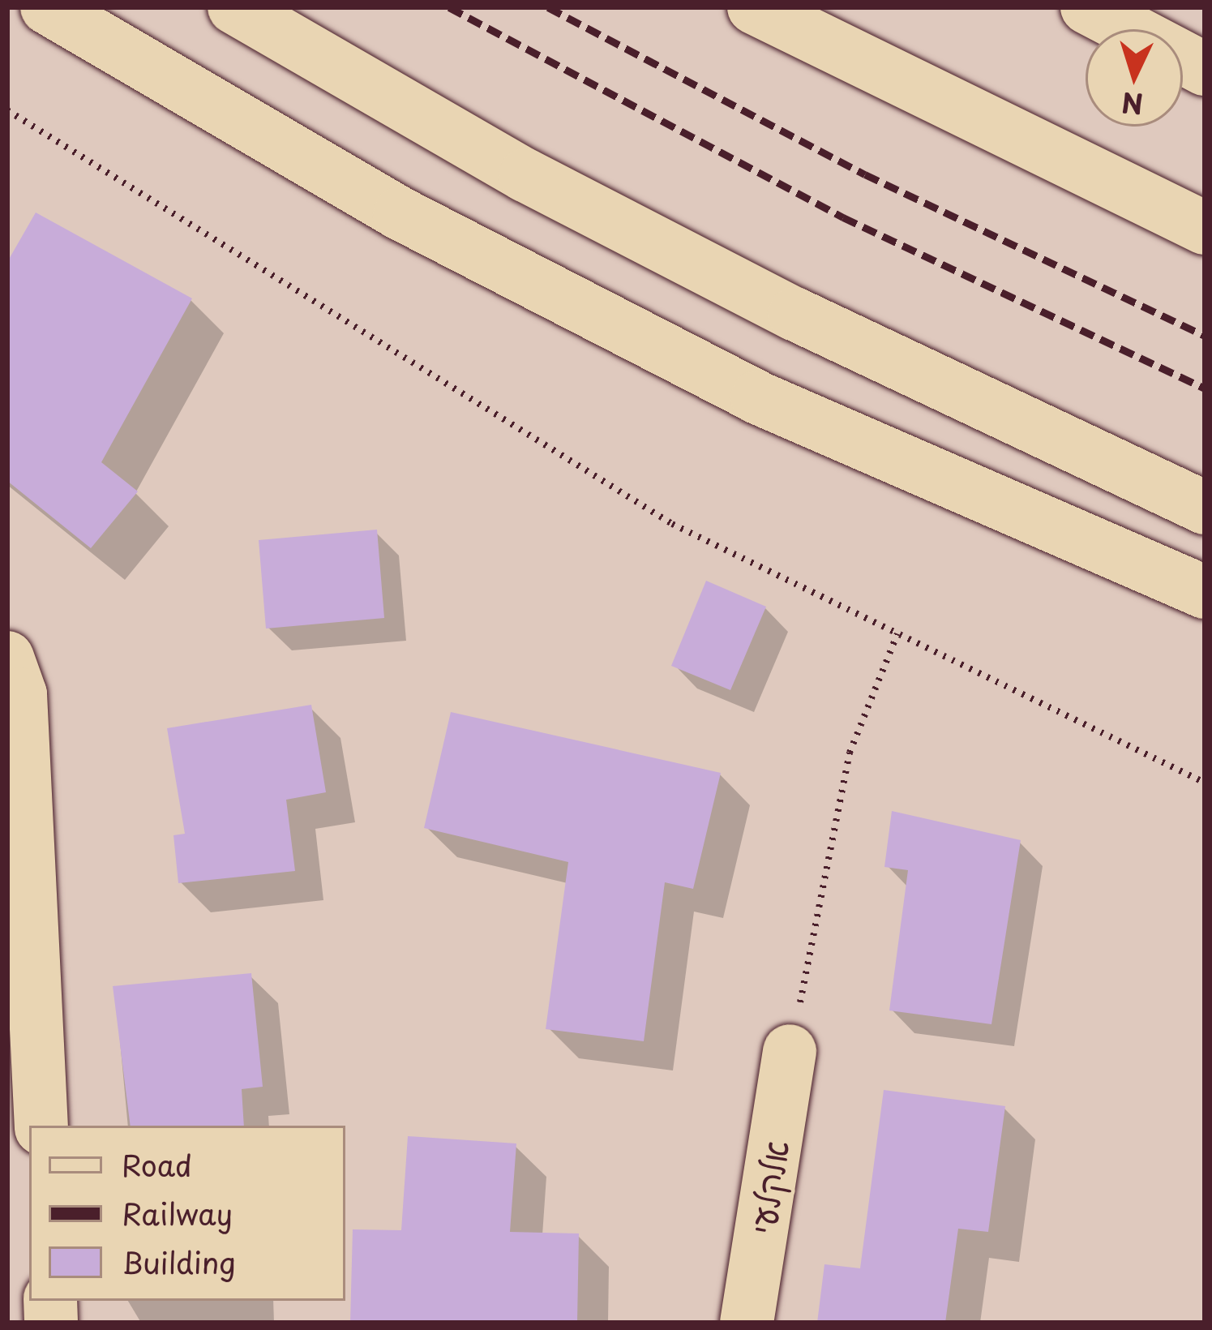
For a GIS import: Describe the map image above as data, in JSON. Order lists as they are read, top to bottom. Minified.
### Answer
{"streets":{"main road":["אלקלעי"]},"legend":["Road","Railway","Building"],"north":"bottom"}
